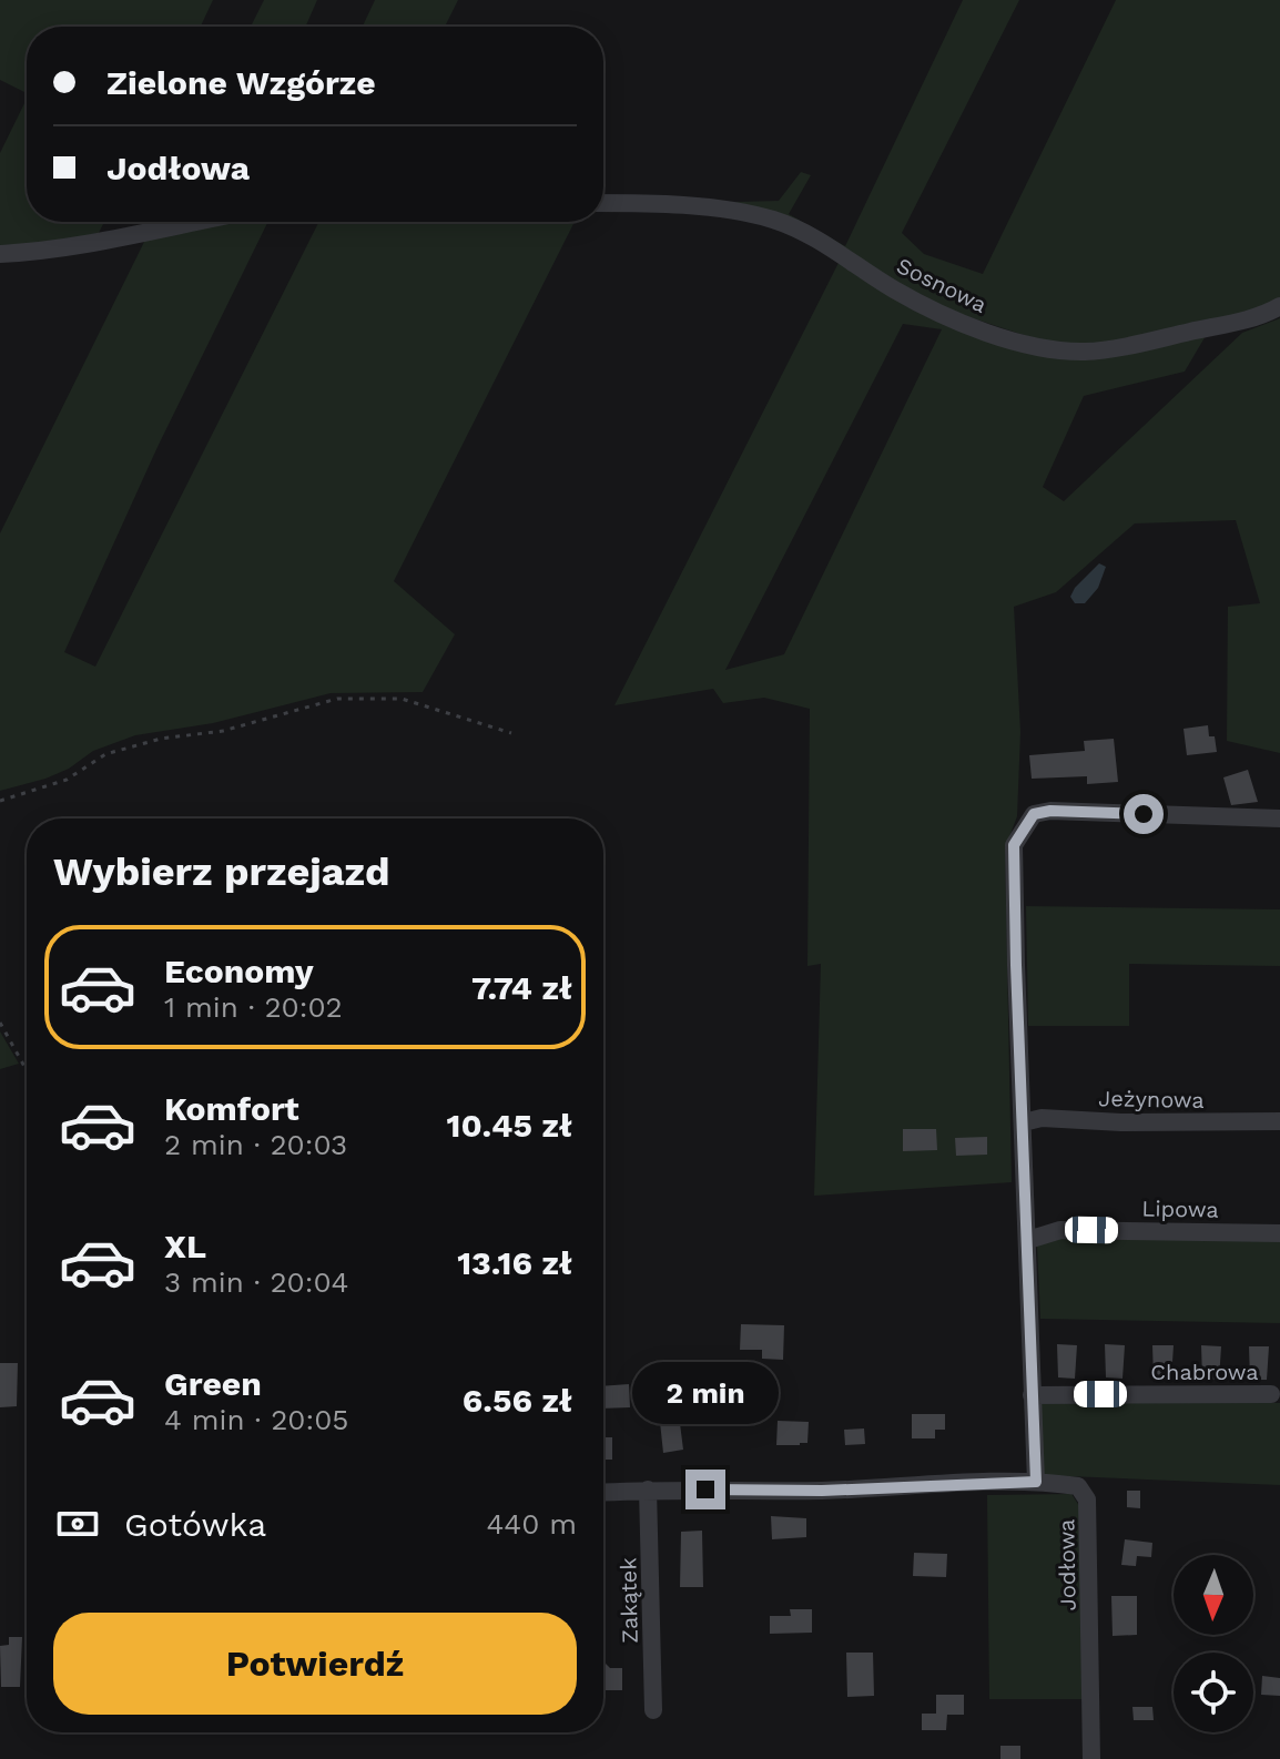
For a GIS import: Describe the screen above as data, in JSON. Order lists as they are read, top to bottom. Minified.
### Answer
{"streets":{"street":["Sosnowa","Jeżynowa","Lipowa","Chabrowa","Jodłowa","Zakątek"]},"crossings":[["Jodłowa","Zakątek"]],"north":"bottom","page":{"banner":["Zielone Wzgórze","Jodłowa"],"heading":"Wybierz przejazd","list":[{"name":"Economy","note":"1 min · 20:02","value":"7.74 zł"},{"name":"Komfort","note":"2 min · 20:03","value":"10.45 zł"},{"name":"XL","note":"3 min · 20:04","value":"13.16 zł"},{"name":"Green","note":"4 min · 20:05","value":"6.56 zł"}],"bubble":"2 min","pay":["Gotówka","440 m"],"buttons":"Potwierdź"}}
